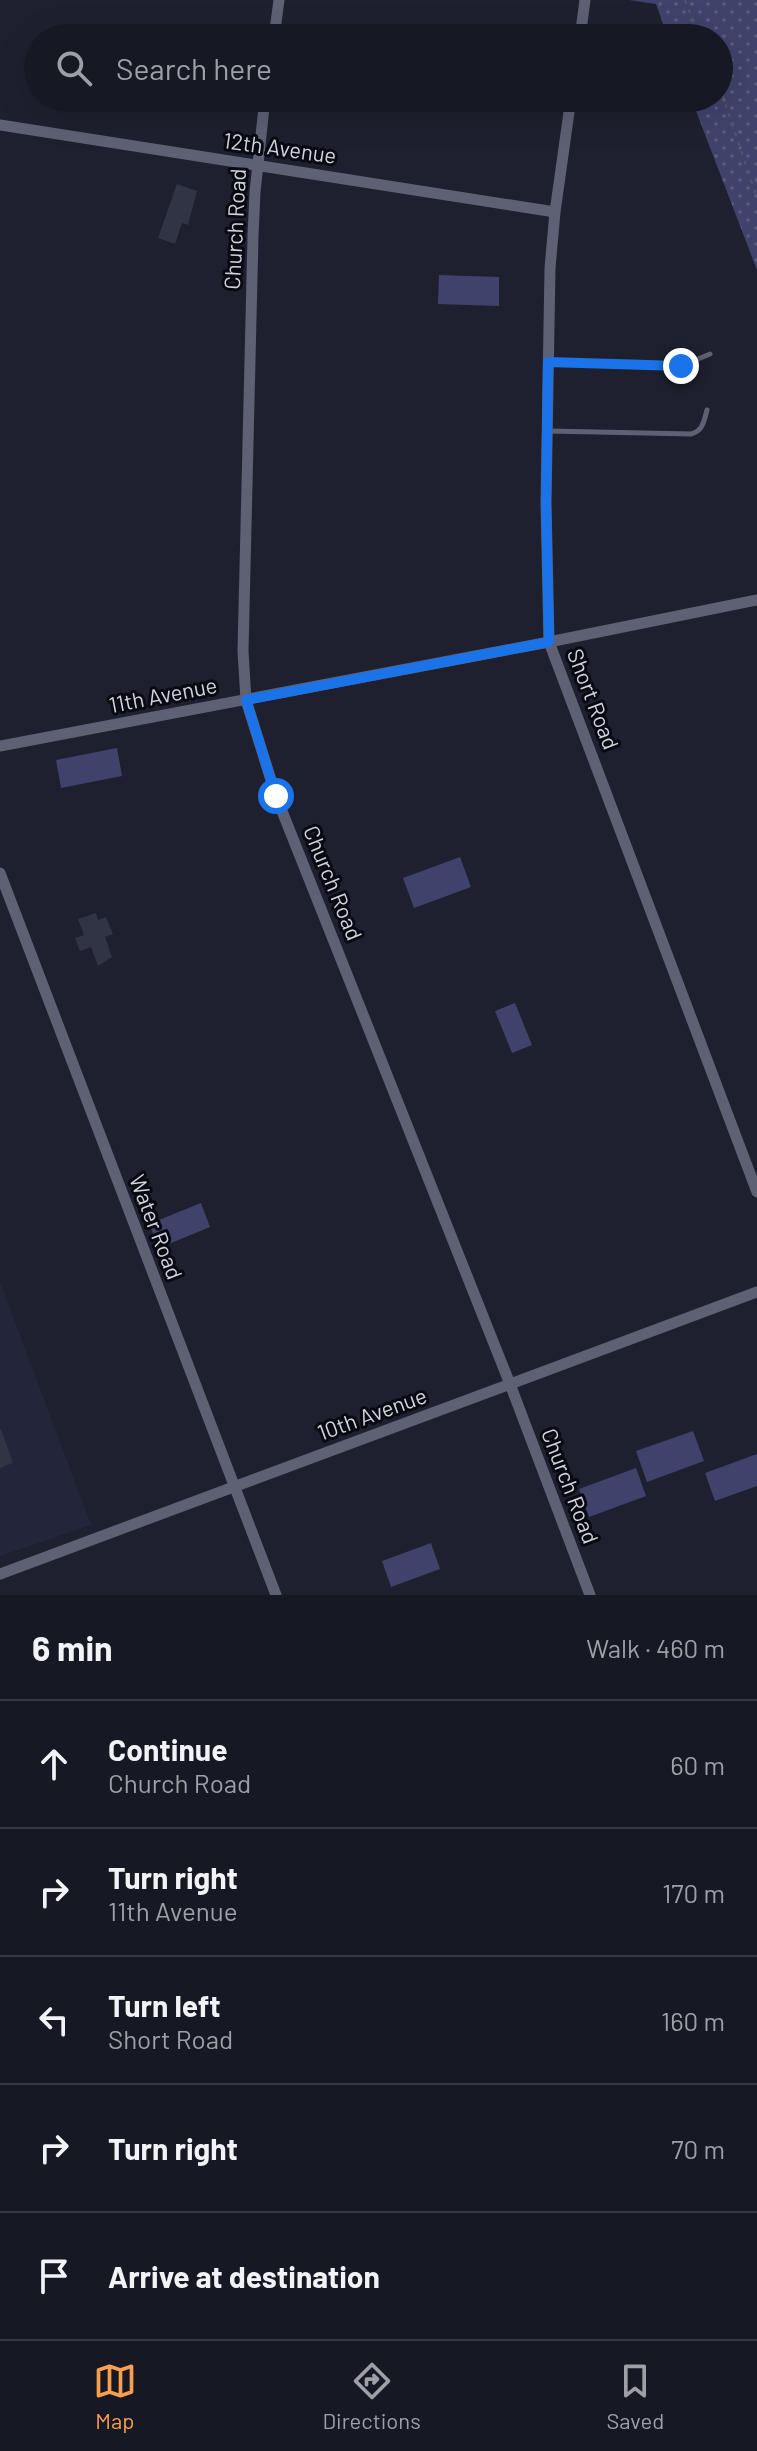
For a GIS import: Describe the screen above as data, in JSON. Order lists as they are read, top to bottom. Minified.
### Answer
{"streets":{"street":["12th Avenue","Church Road","11th Avenue","Short Road","Water Road","10th Avenue"]},"crossings":[["12th Avenue","Church Road"],["12th Avenue","Short Road"],["Church Road","11th Avenue"],["Church Road","10th Avenue"],["11th Avenue","Short Road"],["Water Road","10th Avenue"]],"page":{"search":"Search here","heading":["6 min","Walk · 460 m"],"list":[["Continue","Church Road","60 m"],["Turn right","11th Avenue","170 m"],["Turn left","Short Road","160 m"],["Turn right","70 m"],"Arrive at destination"],"nav":["Map","Directions","Saved"]}}
